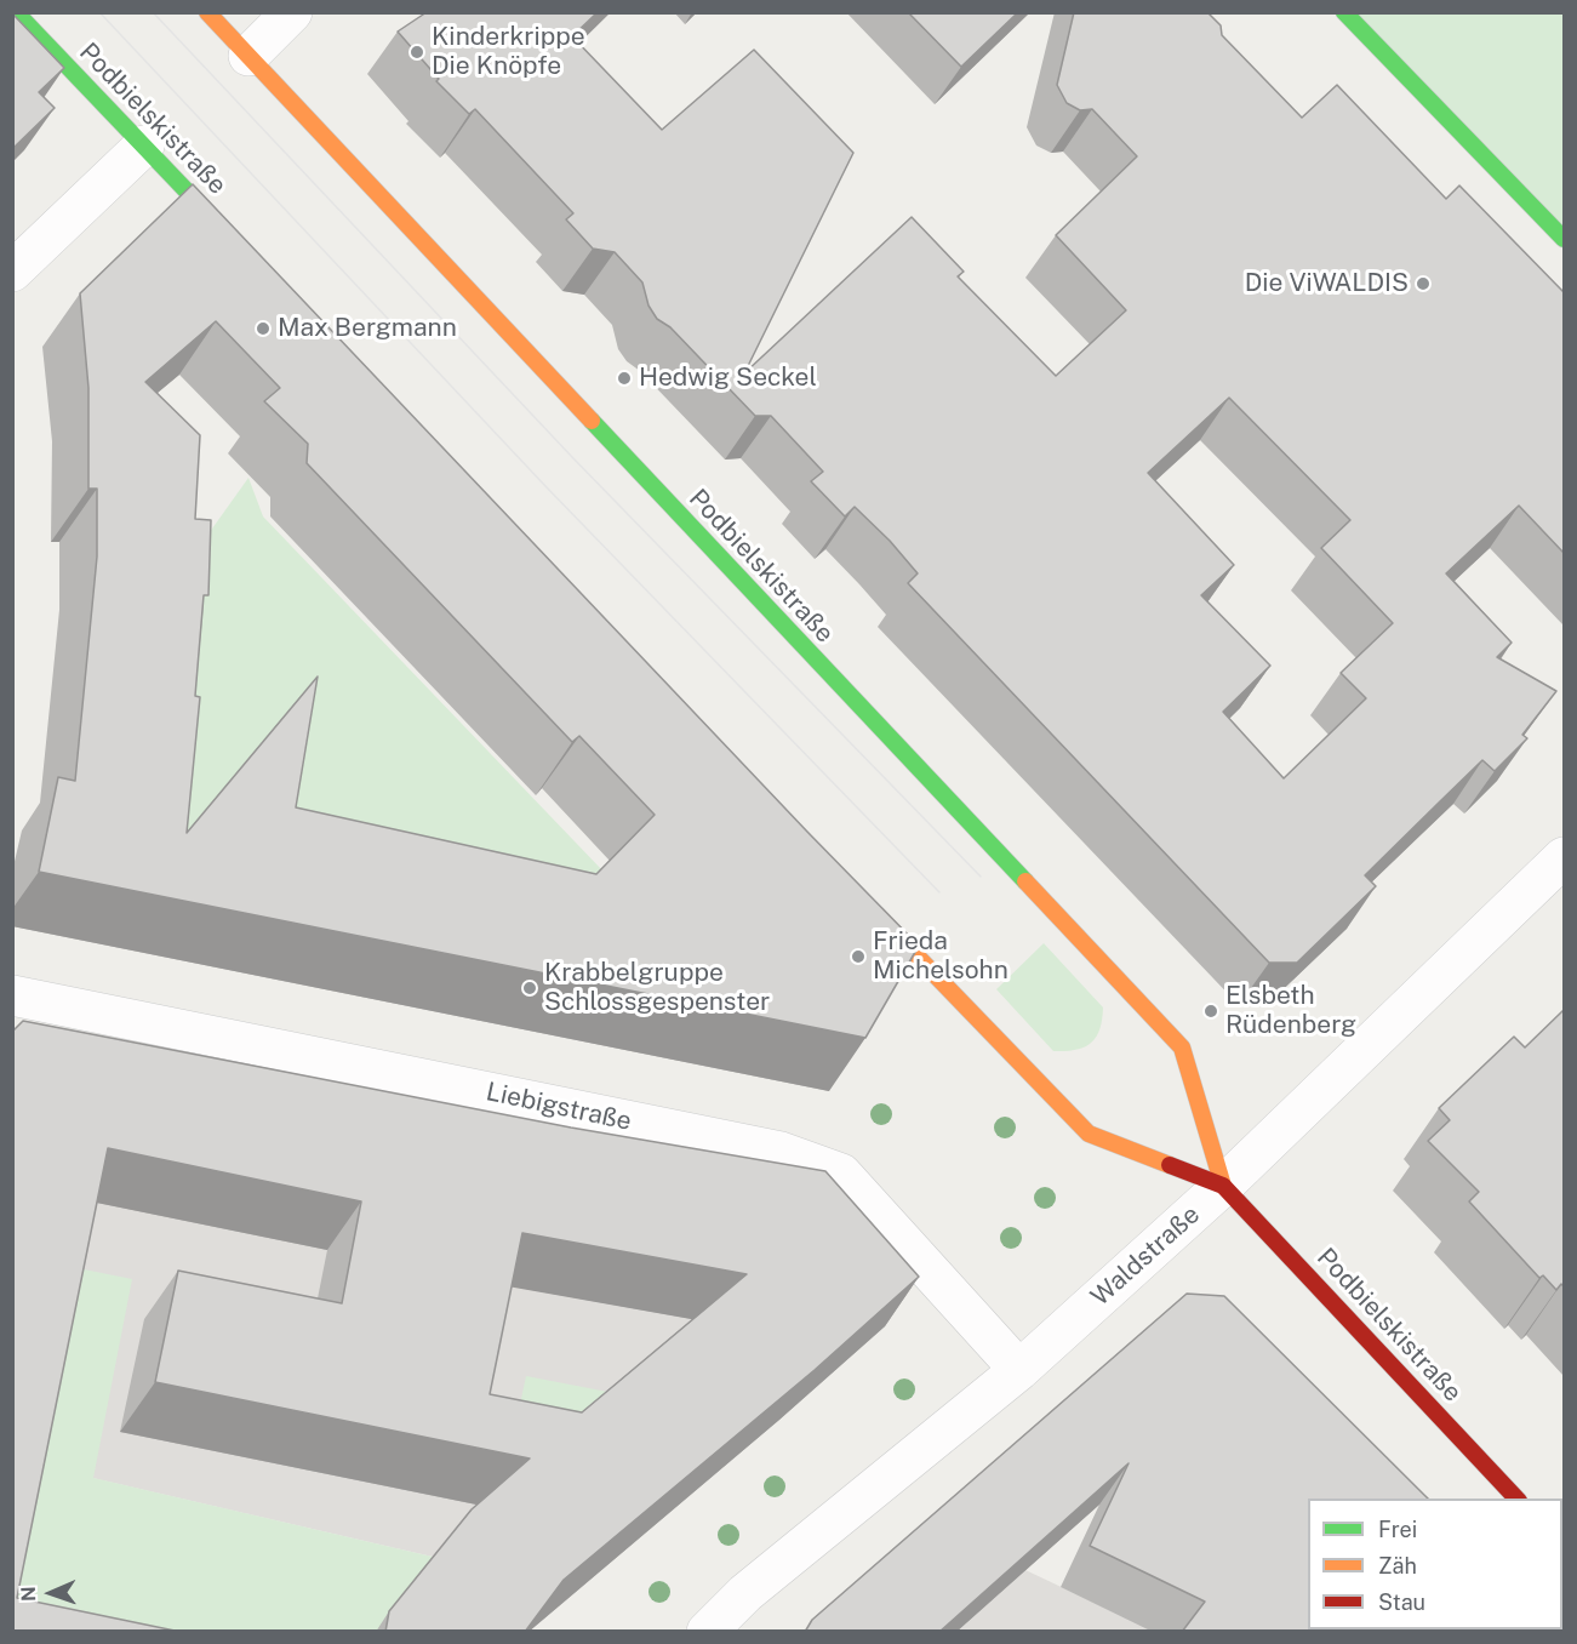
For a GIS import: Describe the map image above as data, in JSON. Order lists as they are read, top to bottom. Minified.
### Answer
{"streets":{"main road":["Podbielskistraße"],"street":["Liebigstraße","Waldstraße"]},"crossings":[["Podbielskistraße","Waldstraße"],["Liebigstraße","Waldstraße"]],"places":["Kinderkrippe Die Knöpfe","Die ViWALDIS","Max Bergmann","Hedwig Seckel","Frieda Michelsohn","Krabbelgruppe Schlossgespenster","Elsbeth Rüdenberg"],"legend":["Frei","Zäh","Stau"],"north":"left"}
